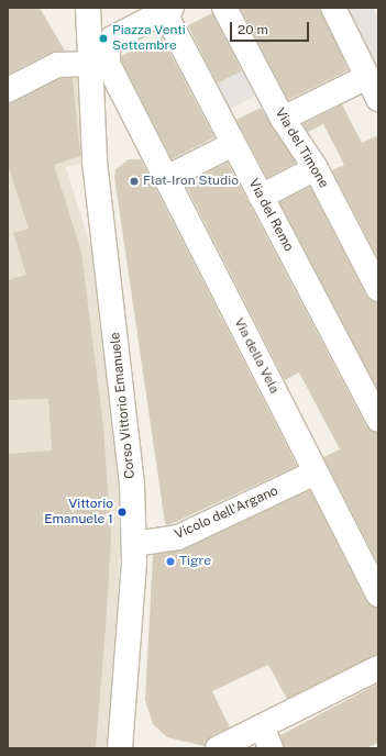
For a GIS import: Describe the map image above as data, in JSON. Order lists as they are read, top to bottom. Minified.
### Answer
{"streets":{"street":["Via del Timone","Via del Remo","Via della Vela","Corso Vittorio Emanuele","Vicolo dell'Argano"]},"crossings":[["Via della Vela","Corso Vittorio Emanuele"],["Via della Vela","Vicolo dell'Argano"],["Corso Vittorio Emanuele","Vicolo dell'Argano"]],"places":["Piazza Venti Settembre","Flat-Iron Studio","Vittorio Emanuele 1","Tigre"],"scale_bar":"20 m"}
